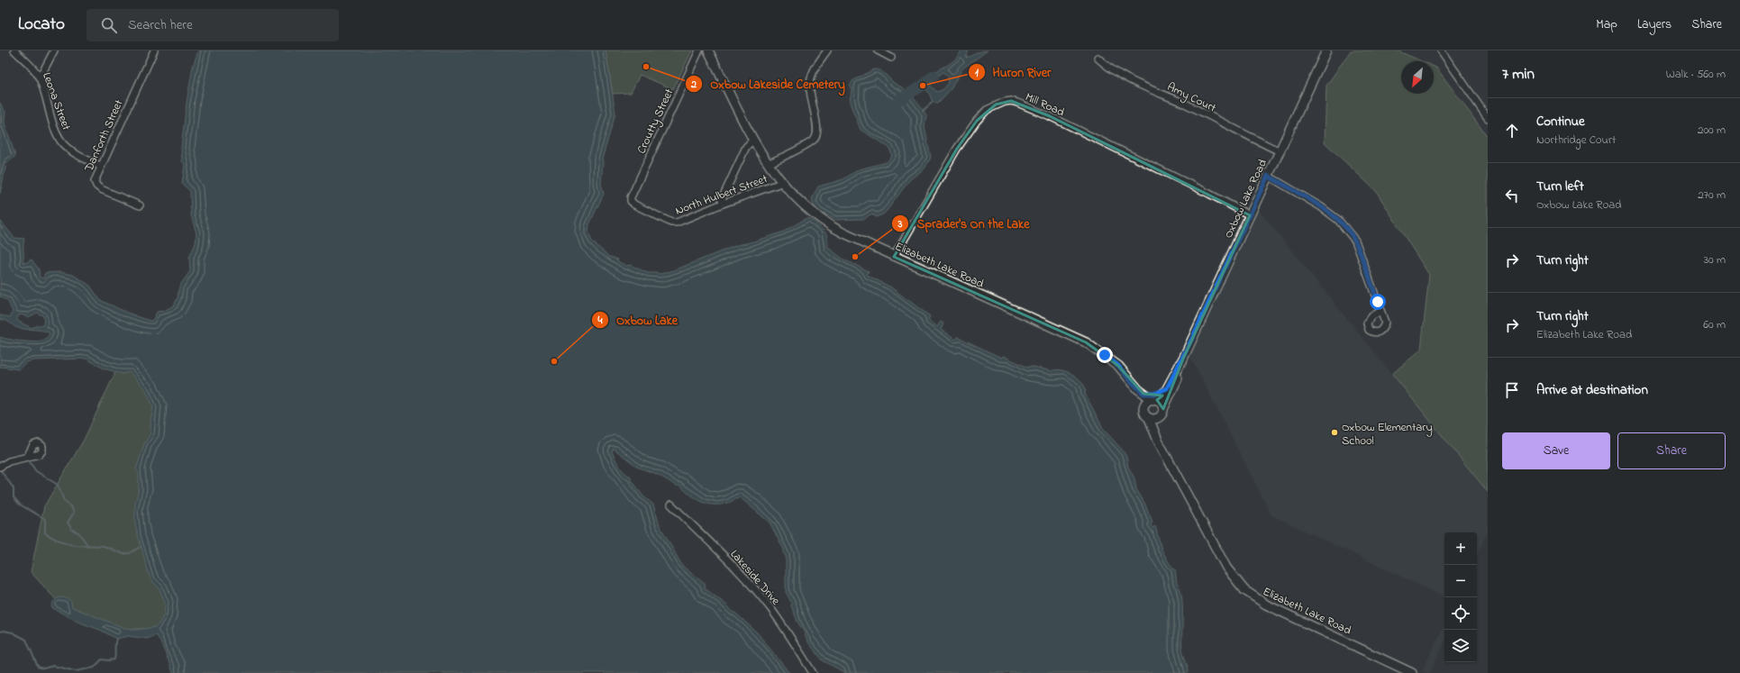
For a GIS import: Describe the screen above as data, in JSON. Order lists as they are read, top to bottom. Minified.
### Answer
{"streets":{"street":["Amy Court","Leona Street","Mill Road","Croutty Street","Danforth Street","North Hulbert Street","Oxbow Lake Road","Elizabeth Lake Road","Lakeside Drive"]},"crossings":[["Amy Court","Oxbow Lake Road"],["Leona Street","Danforth Street"],["Mill Road","Oxbow Lake Road"],["Mill Road","Elizabeth Lake Road"],["Croutty Street","North Hulbert Street"],["North Hulbert Street","Elizabeth Lake Road"],["Oxbow Lake Road","Elizabeth Lake Road"]],"places":["Oxbow Lakeside Cemetery","Huron River","Sprader's On the Lake","Oxbow Lake","Oxbow Elementary School"],"north":"bottom left","page":{"header":"Locato","search":"Search here","nav":["Map","Layers","Share"],"heading":["7 min","Walk · 560 m"],"list":[["Continue","Northridge Court","200 m"],["Turn left","Oxbow Lake Road","270 m"],["Turn right","30 m"],["Turn right","Elizabeth Lake Road","60 m"],"Arrive at destination"],"buttons":["Save","Share"],"map_buttons":["+","−"]}}
